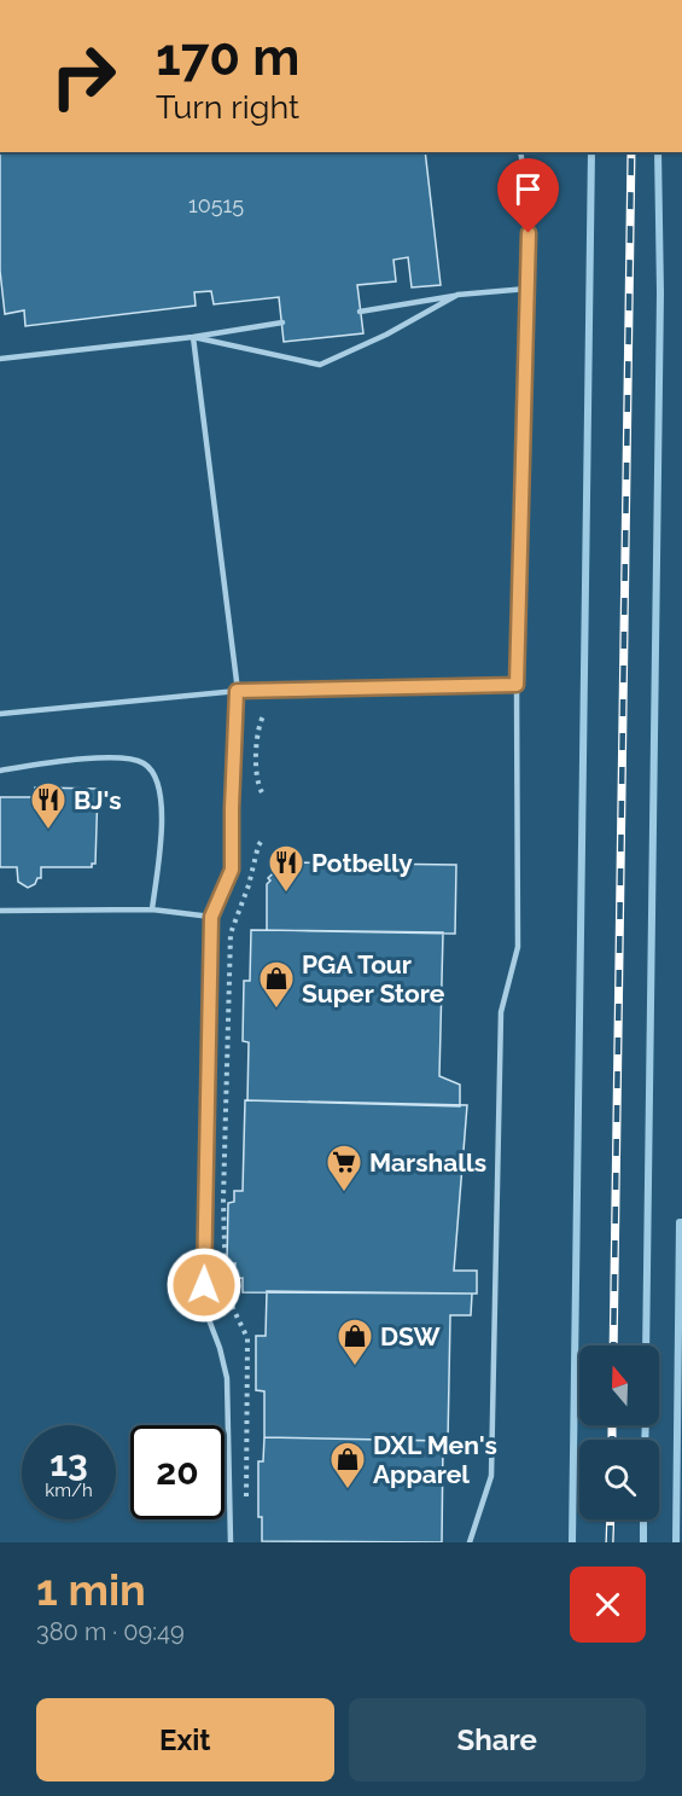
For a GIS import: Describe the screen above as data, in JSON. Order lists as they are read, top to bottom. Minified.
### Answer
{"places":{"restaurant":["BJ's","Potbelly"],"shop":["PGA Tour Super Store","DSW","DXL Men's Apparel"],"supermarket":["Marshalls"]},"house_numbers":["10515"],"north":"top","page":{"turn":["170 m","Turn right"],"speed":"13 km/h","limit":"20","heading":["1 min","380 m · 09:49"],"buttons":["Exit","Share"]}}
